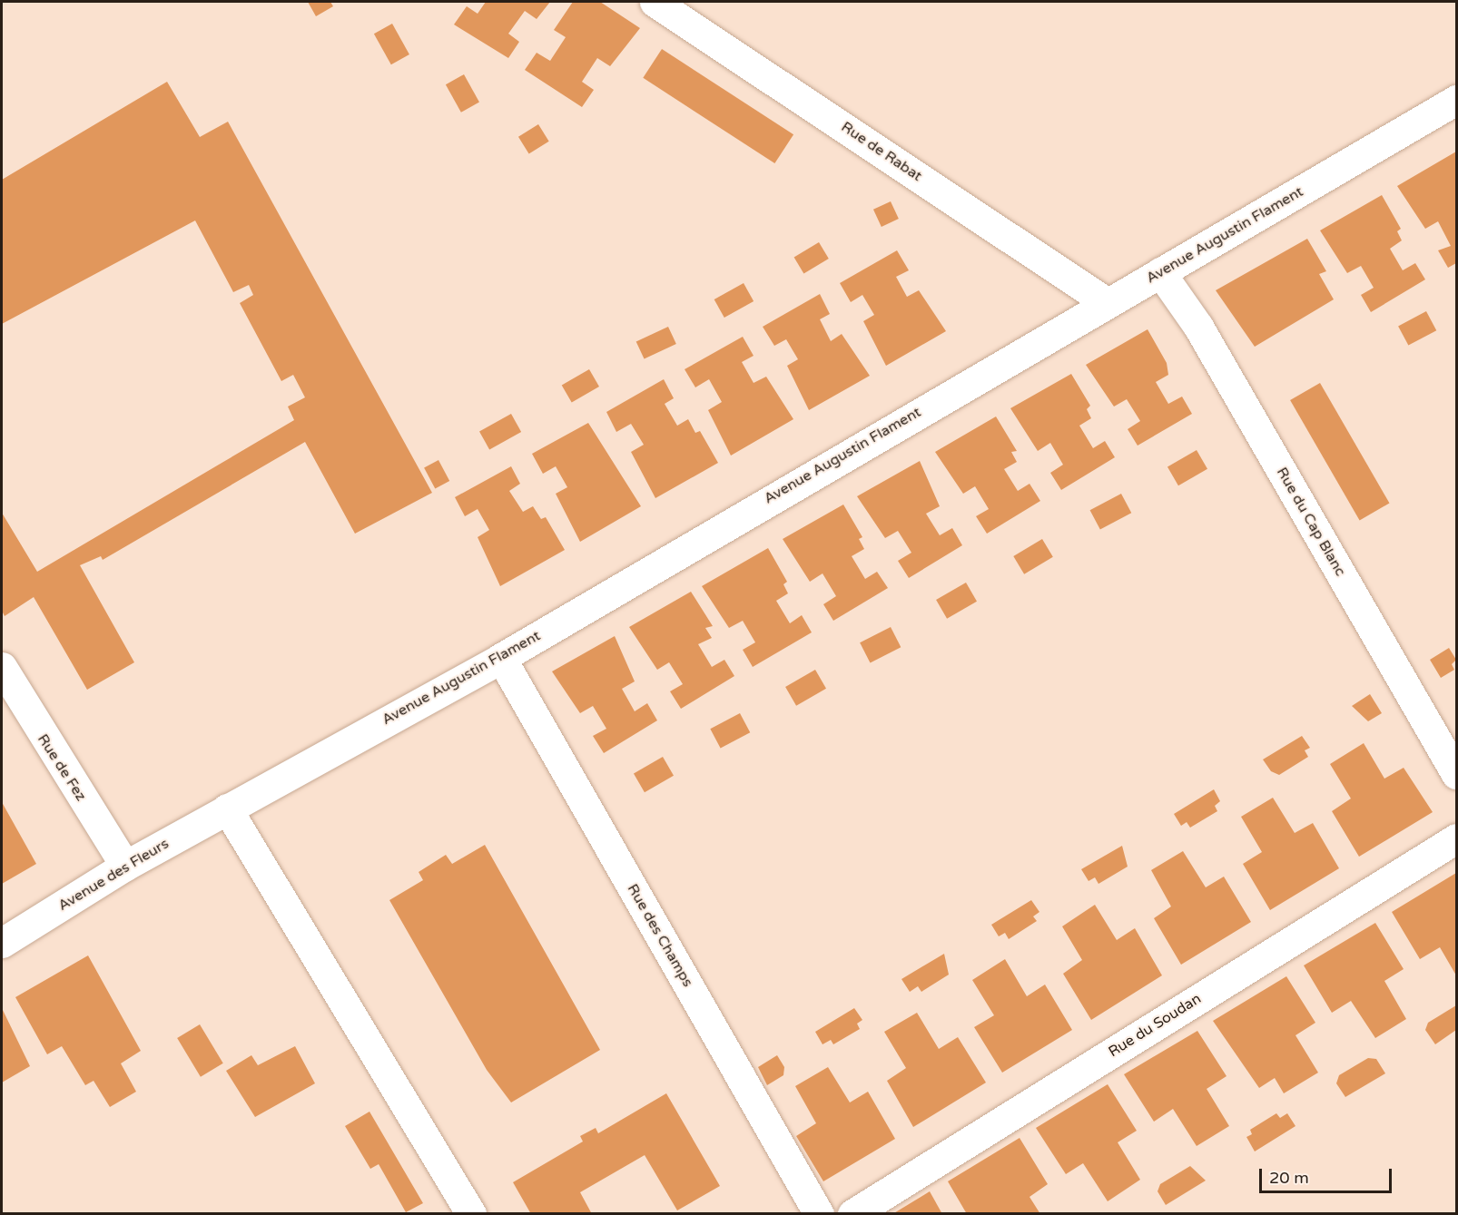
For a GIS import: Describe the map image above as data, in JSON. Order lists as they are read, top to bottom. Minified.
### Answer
{"streets":{"street":["Rue de Rabat","Avenue Augustin Flament","Rue du Cap Blanc","Rue de Fez","Avenue des Fleurs","Rue des Champs","Rue du Soudan"]},"crossings":[["Rue de Rabat","Avenue Augustin Flament"],["Avenue Augustin Flament","Rue du Cap Blanc"],["Avenue Augustin Flament","Avenue des Fleurs"],["Avenue Augustin Flament","Rue des Champs"],["Rue de Fez","Avenue des Fleurs"]],"scale_bar":"20 m"}
